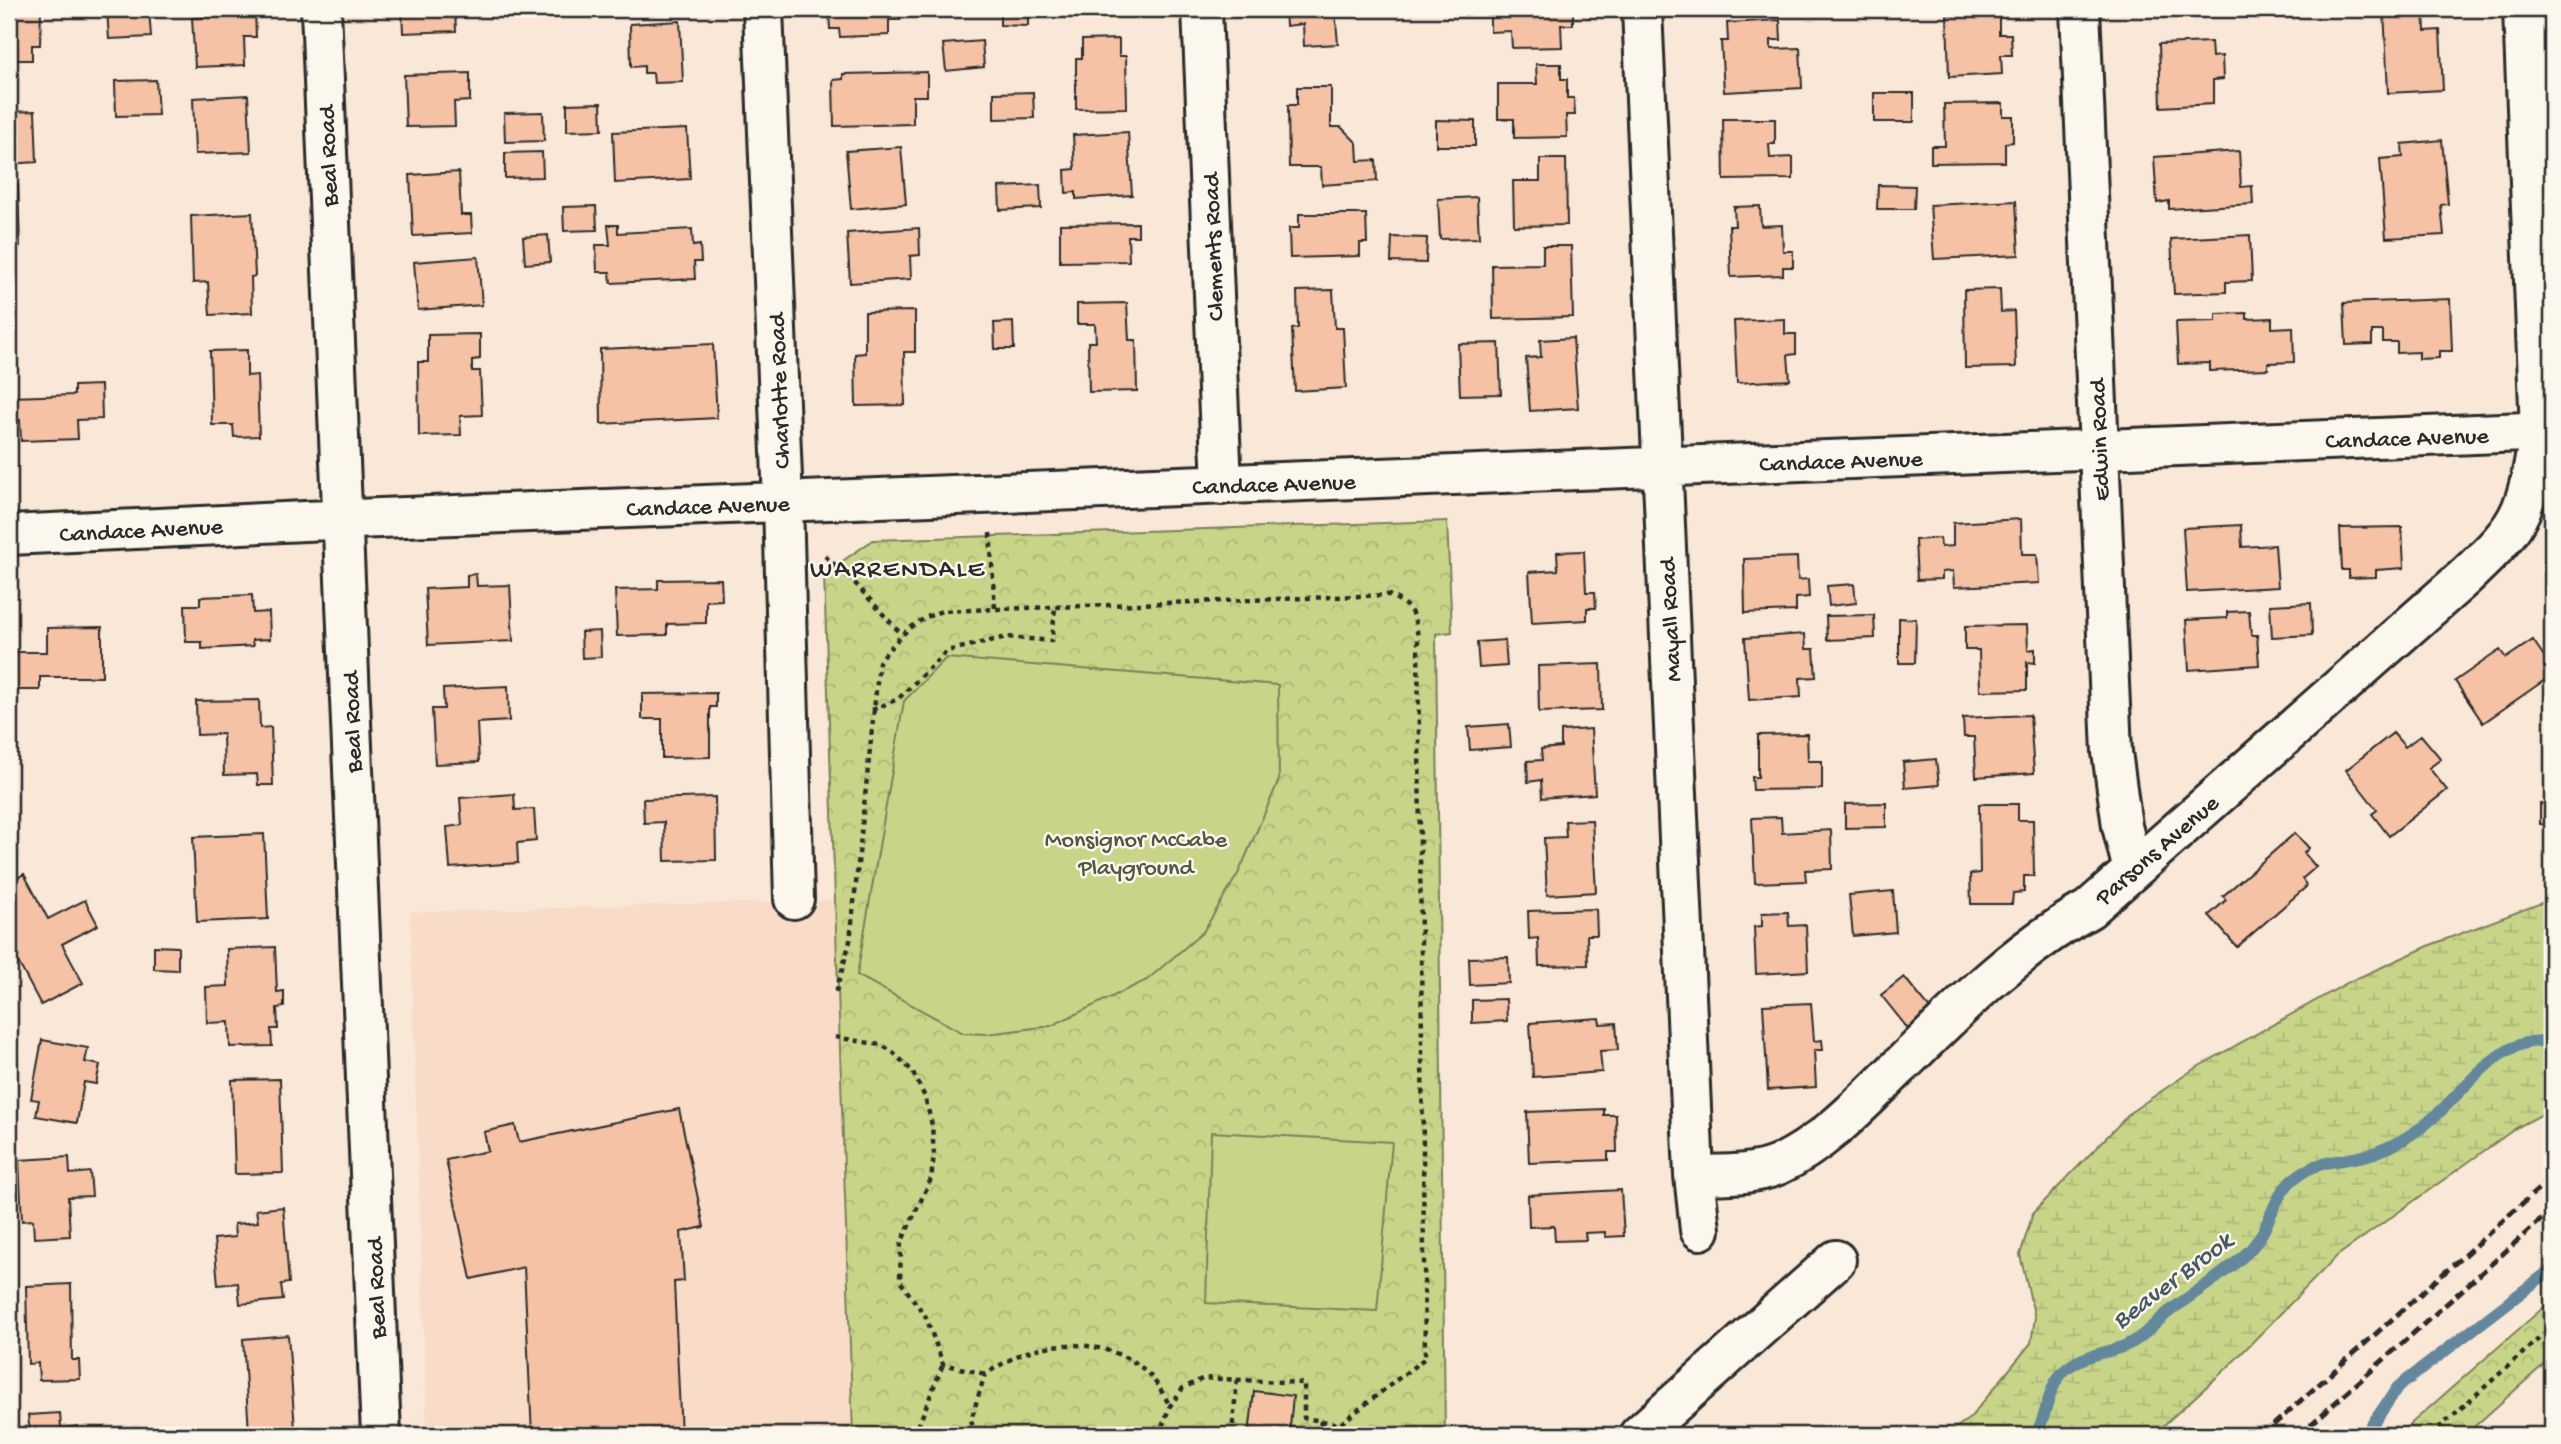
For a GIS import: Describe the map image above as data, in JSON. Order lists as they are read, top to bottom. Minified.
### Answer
{"streets":{"street":["Beal Road","Clements Road","Charlotte Road","Candace Avenue","Edwin Road","Mayall Road","Parsons Avenue"]},"crossings":[["Beal Road","Candace Avenue"],["Clements Road","Candace Avenue"],["Charlotte Road","Candace Avenue"],["Candace Avenue","Edwin Road"],["Candace Avenue","Mayall Road"],["Candace Avenue","Parsons Avenue"],["Edwin Road","Parsons Avenue"],["Mayall Road","Parsons Avenue"]],"districts":["WARRENDALE"],"water":["Beaver Brook"],"parks":["Monsignor McCabe Playground"]}
